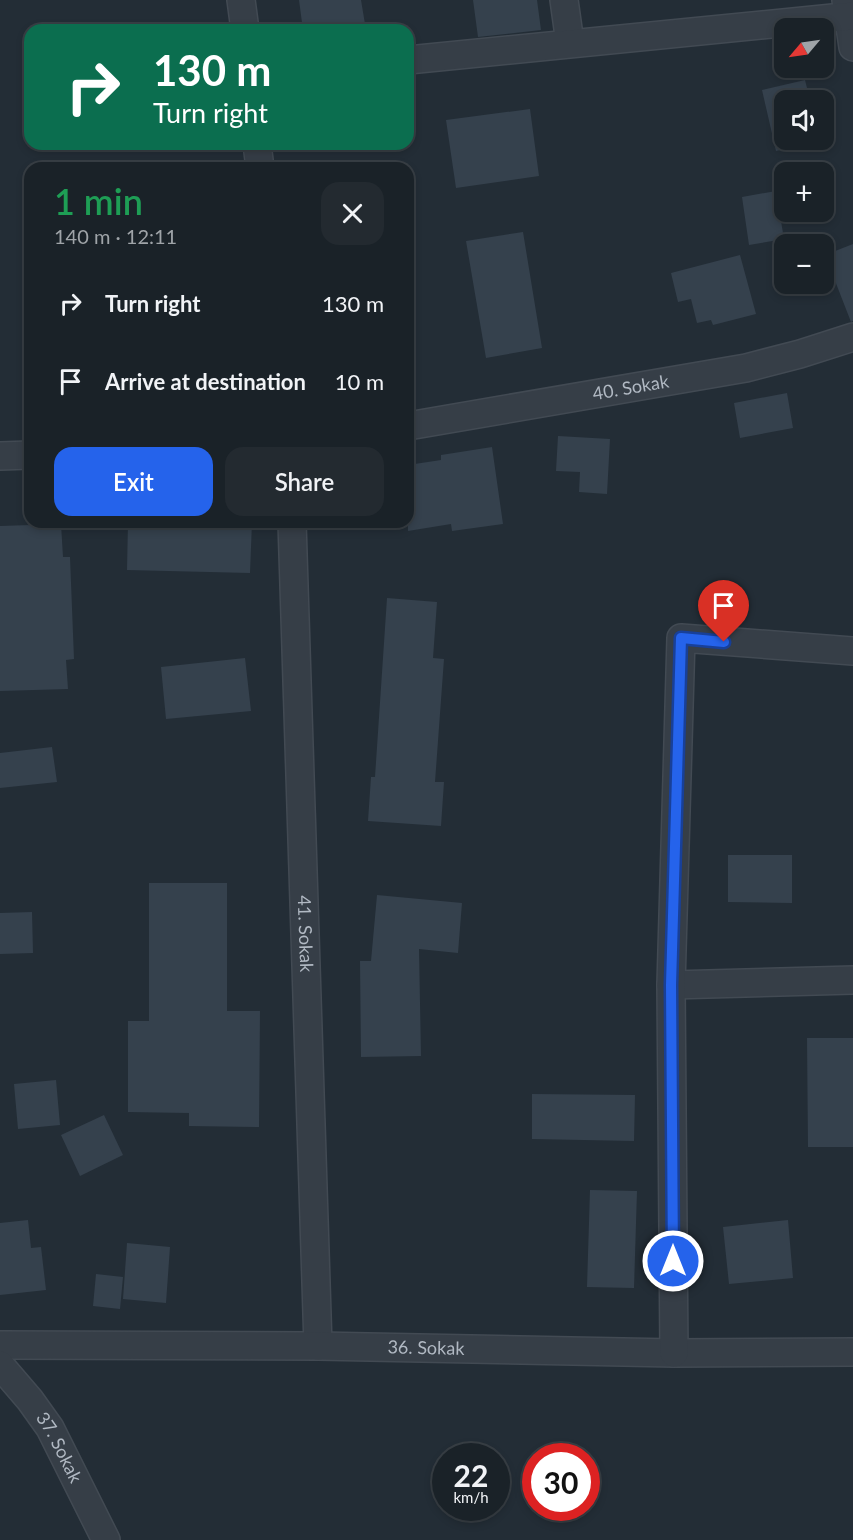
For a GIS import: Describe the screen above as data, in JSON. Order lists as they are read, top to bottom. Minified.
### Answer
{"streets":{"street":["40. Sokak","41. Sokak","36. Sokak","37. Sokak"]},"crossings":[["41. Sokak","36. Sokak"]],"north":"bottom left","page":{"map_buttons":["+","−"],"turn":["130 m","Turn right"],"heading":["1 min","140 m · 12:11"],"list":[{"name":"Turn right","value":"130 m"},{"name":"Arrive at destination","value":"10 m"}],"buttons":["Exit","Share"],"speed":"22 km/h","limit":"30"}}
